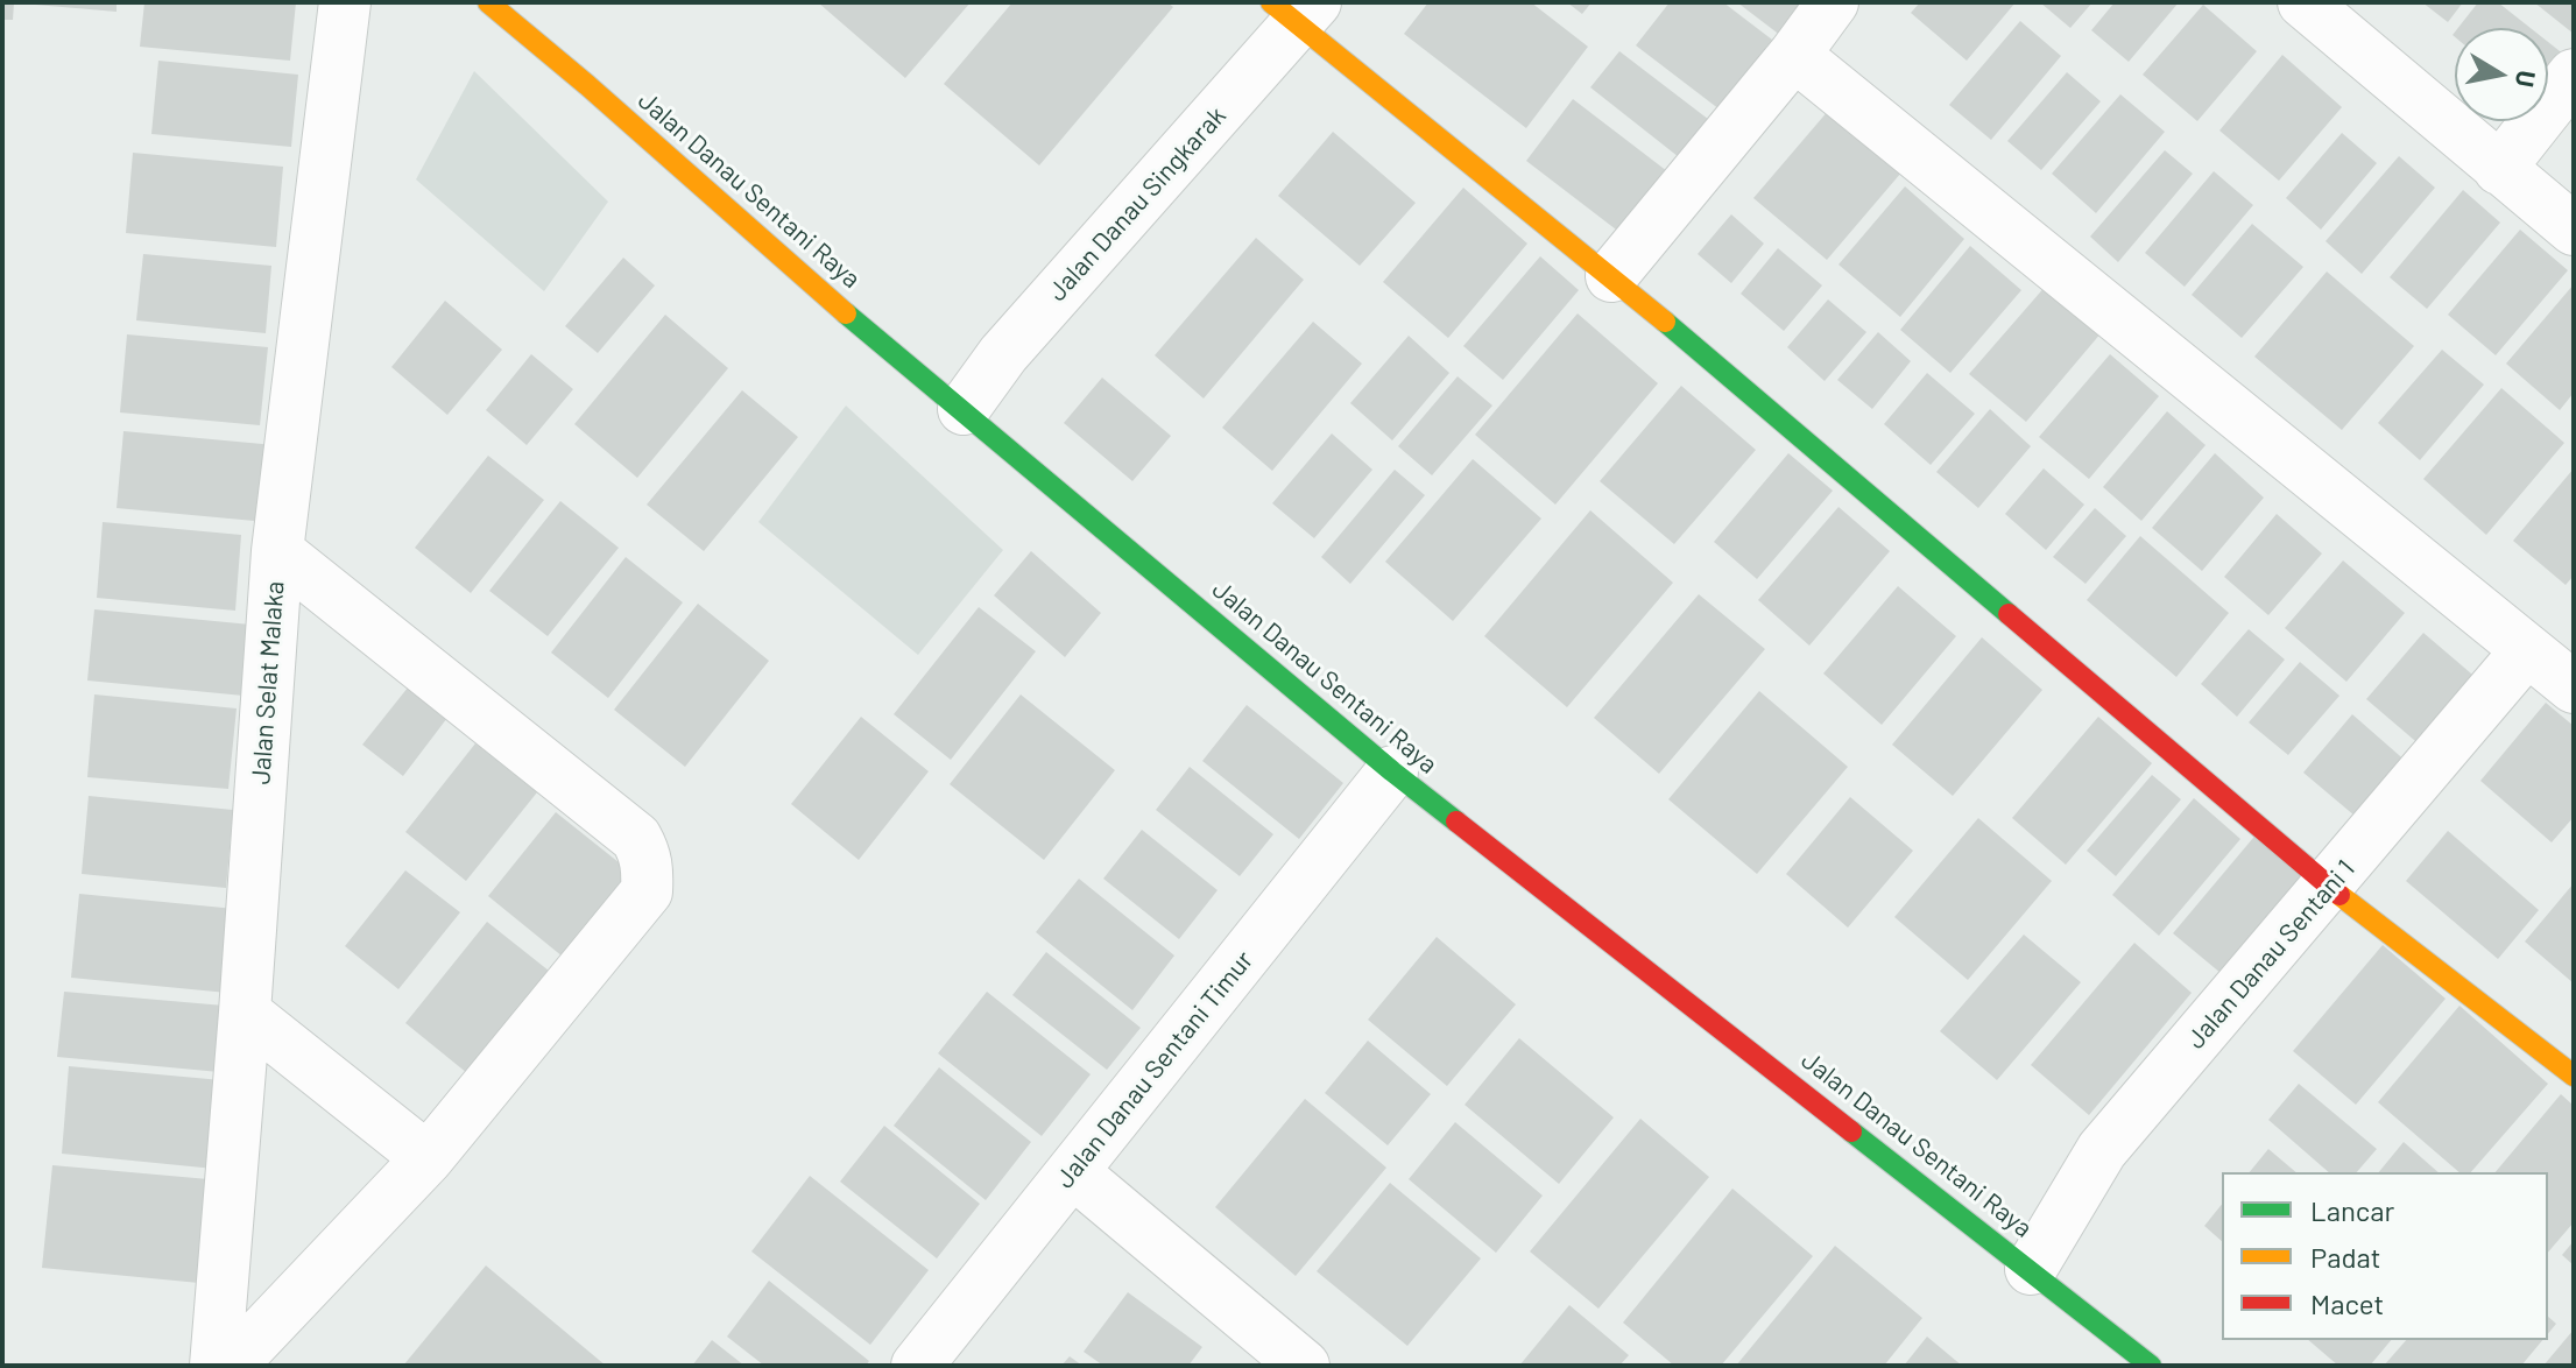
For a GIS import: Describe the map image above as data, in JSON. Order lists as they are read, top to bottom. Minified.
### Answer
{"streets":{"street":["Jalan Danau Sentani Raya","Jalan Danau Singkarak","Jalan Selat Malaka","Jalan Danau Sentani 1","Jalan Danau Sentani Timur"]},"crossings":[["Jalan Danau Sentani Raya","Jalan Danau Singkarak"],["Jalan Danau Sentani Raya","Jalan Danau Sentani 1"],["Jalan Danau Sentani Raya","Jalan Danau Sentani Timur"]],"legend":["Lancar","Padat","Macet"],"north":"right"}
